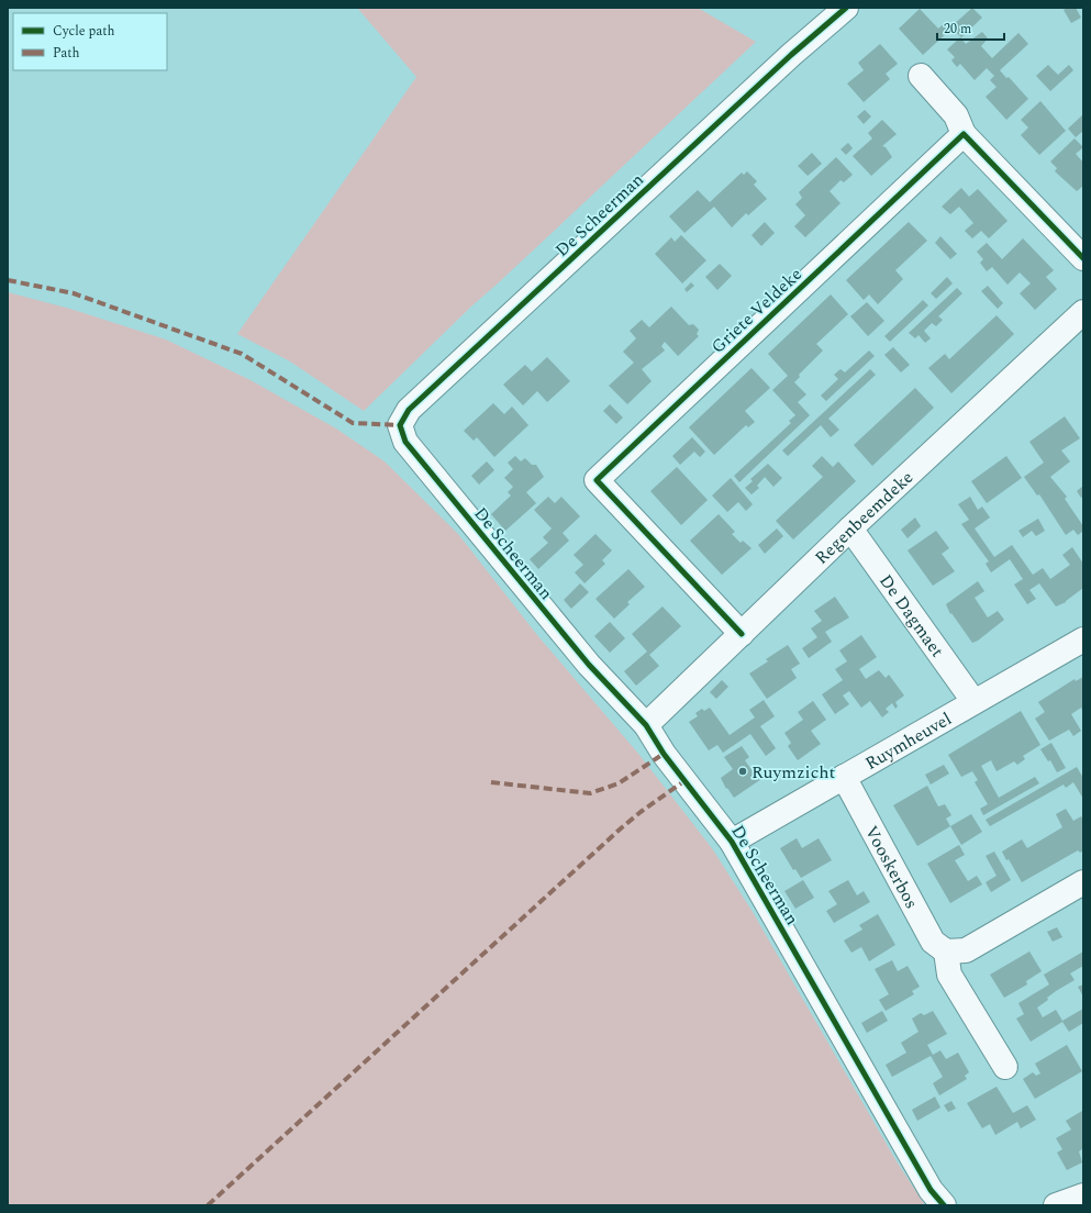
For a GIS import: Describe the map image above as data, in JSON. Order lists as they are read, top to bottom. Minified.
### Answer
{"streets":{"street":["De Scheerman","Griete Veldeke","Regenbeemdeke","De Dagmaet","Ruymheuvel","Vooskerbos"]},"crossings":[["De Scheerman","Regenbeemdeke"],["De Scheerman","Ruymheuvel"],["Griete Veldeke","Regenbeemdeke"],["Regenbeemdeke","De Dagmaet"],["De Dagmaet","Ruymheuvel"],["Ruymheuvel","Vooskerbos"]],"places":["Ruymzicht"],"legend":["Cycle path","Path"],"scale_bar":"20 m"}
